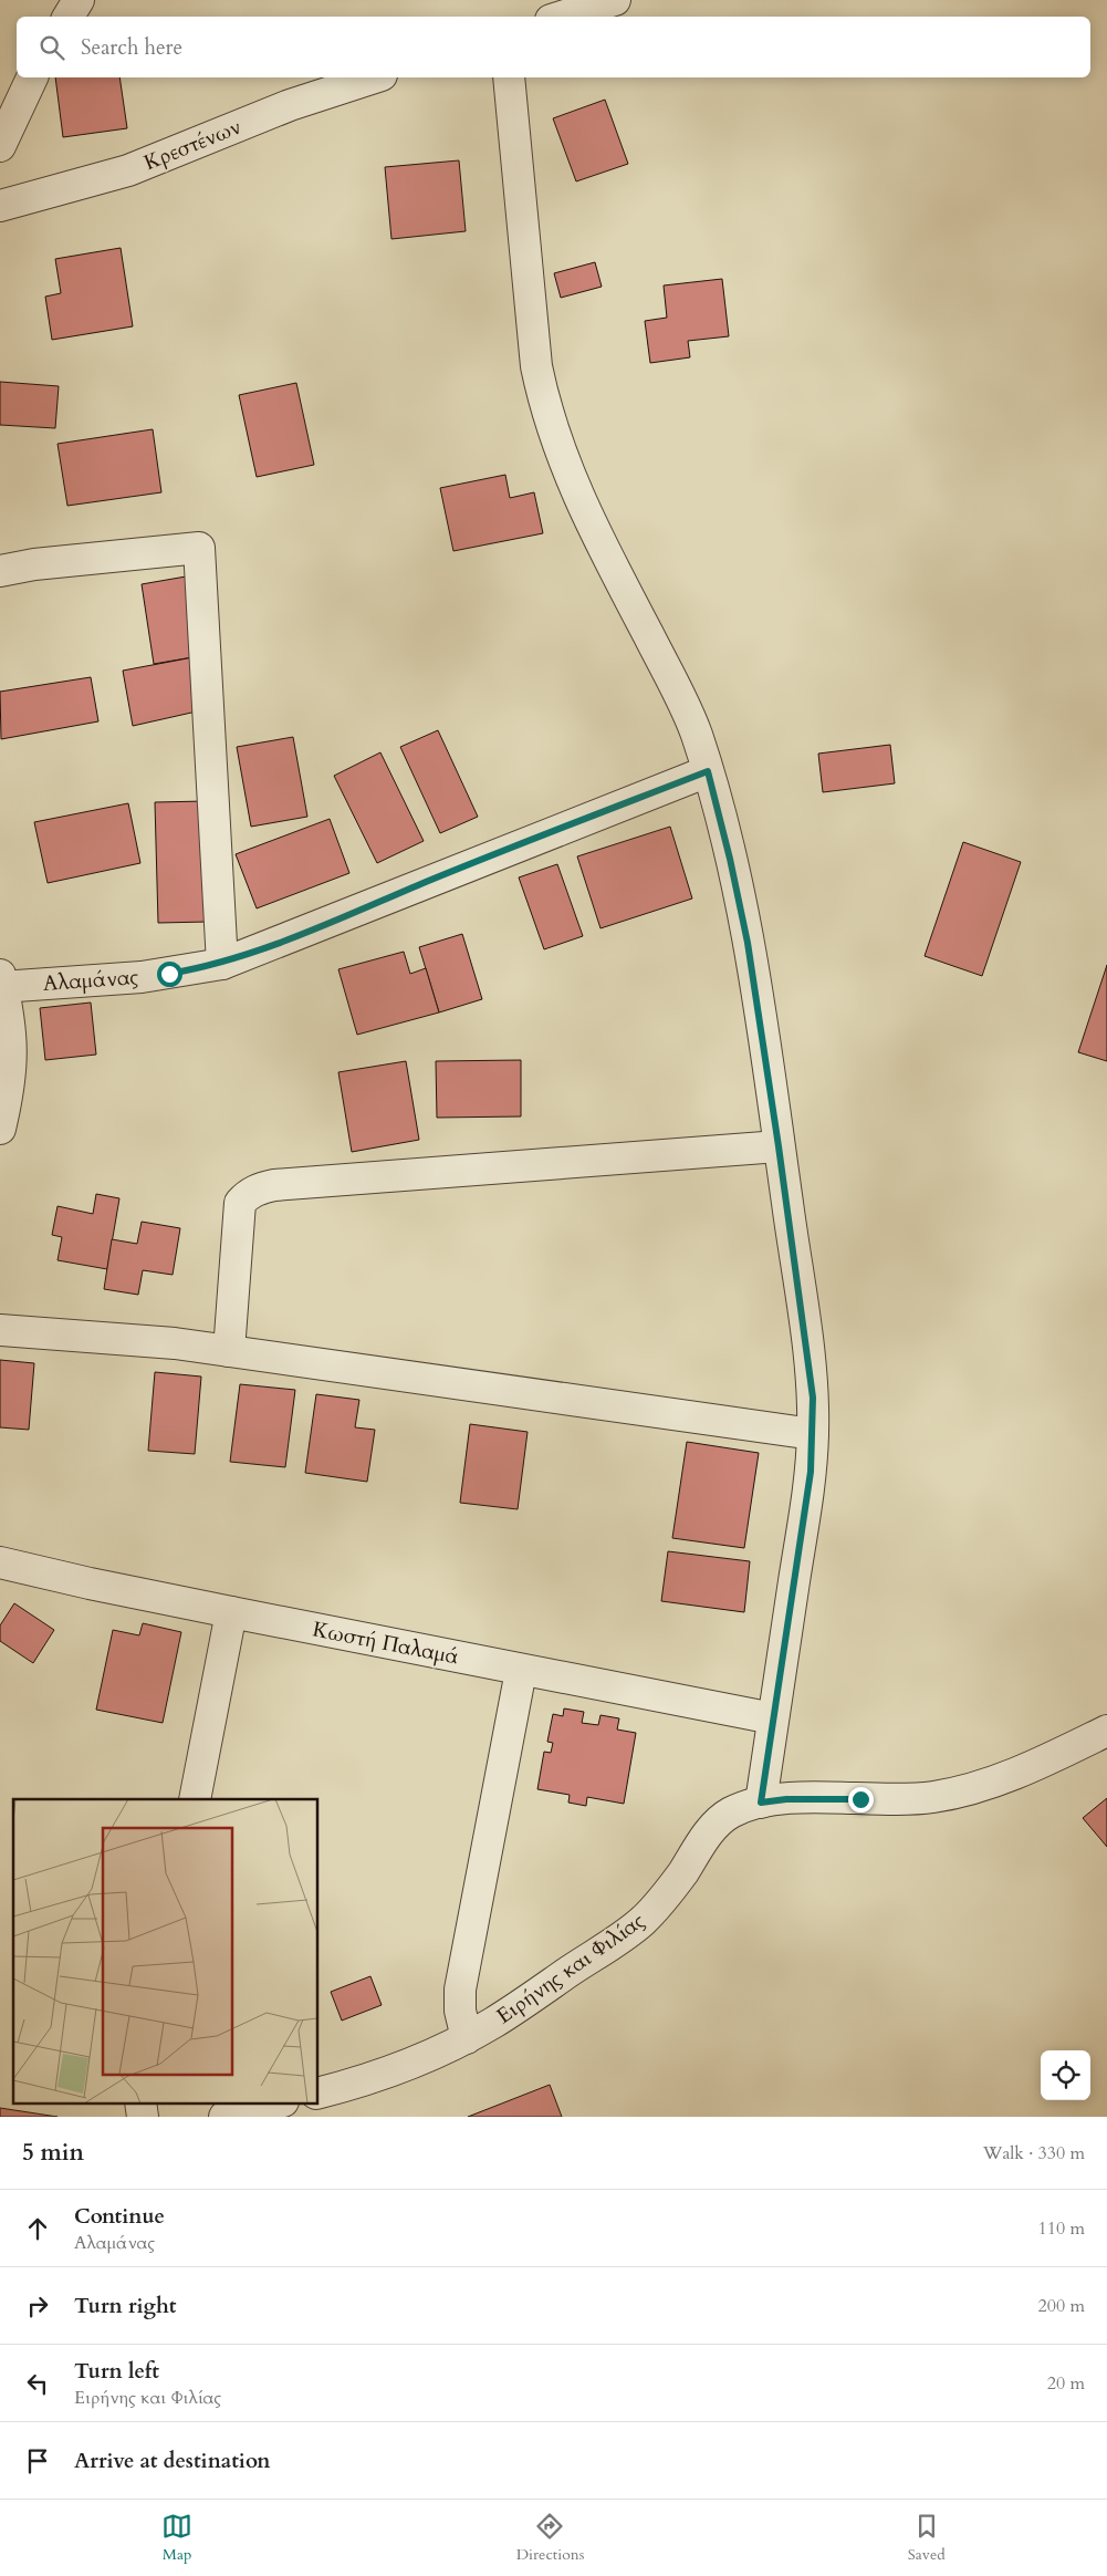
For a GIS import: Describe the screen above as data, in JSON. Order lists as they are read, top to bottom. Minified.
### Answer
{"streets":{"street":["Κρεστένων","Αλαμάνας","Κωστή Παλαμά","Ειρήνης και Φιλίας"]},"page":{"search":"Search here","heading":["5 min","Walk · 330 m"],"list":[["Continue","Αλαμάνας","110 m"],["Turn right","200 m"],["Turn left","Ειρήνης και Φιλίας","20 m"],"Arrive at destination"],"nav":["Map","Directions","Saved"]}}
